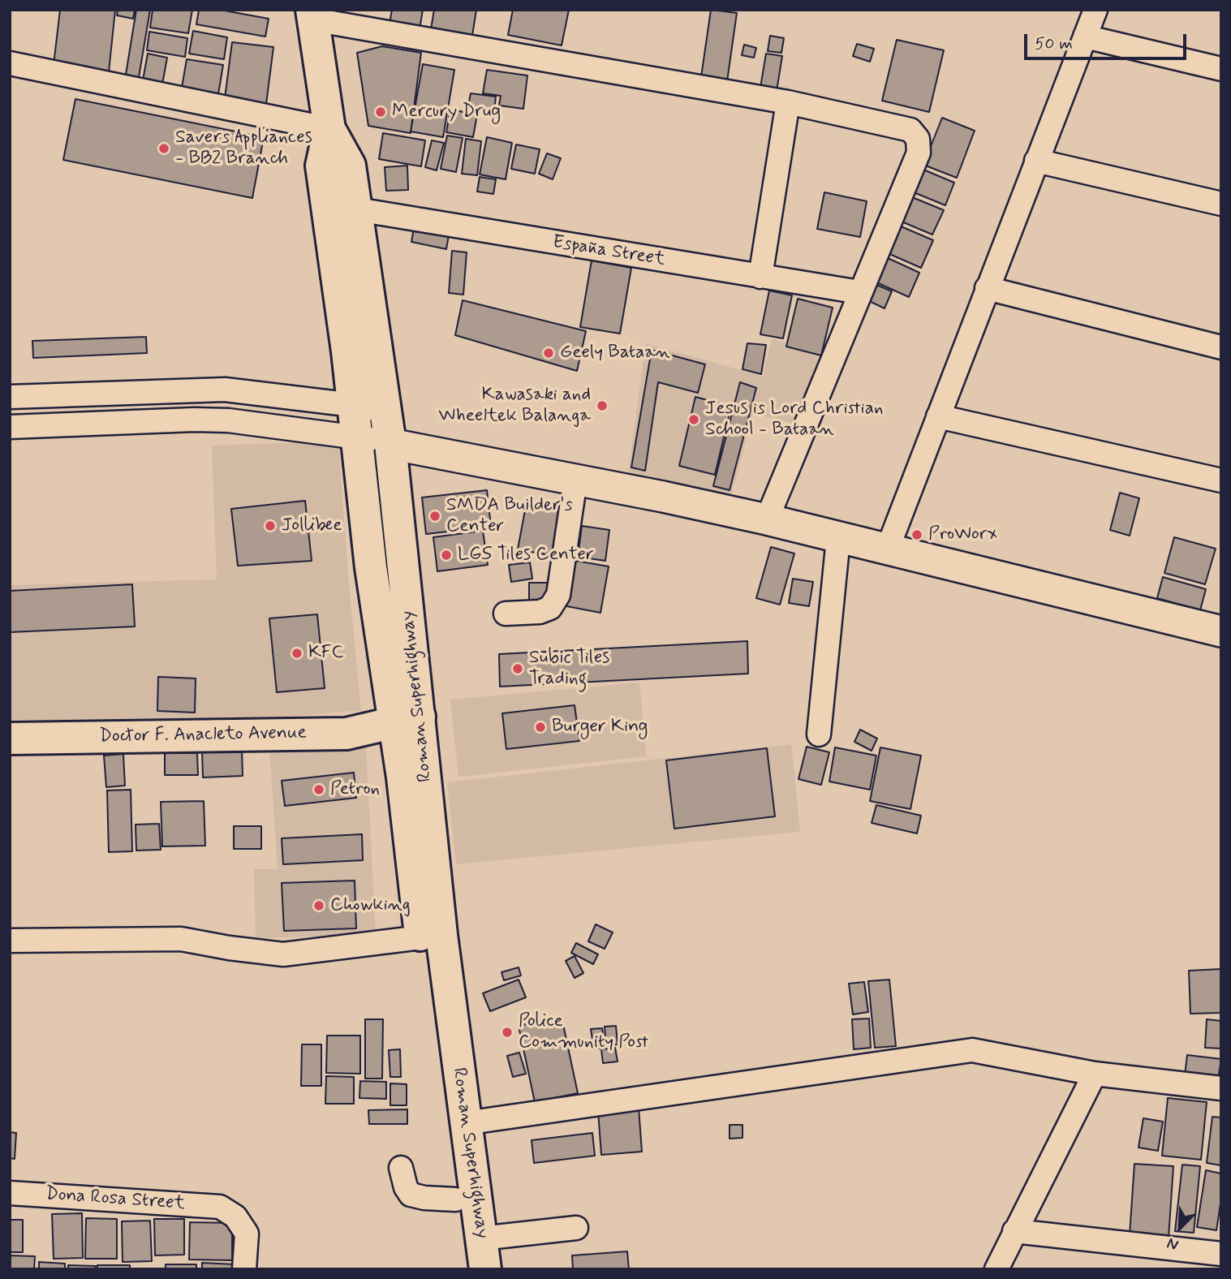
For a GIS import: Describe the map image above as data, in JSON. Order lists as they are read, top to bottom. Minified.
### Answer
{"streets":{"main road":["Roman Superhighway","Doctor F. Anacleto Avenue"],"street":["España Street","Dona Rosa Street"]},"crossings":[["España Street","Roman Superhighway"],["Roman Superhighway","Doctor F. Anacleto Avenue"]],"places":["Mercury Drug","Savers Appliances - BB2 Branch","Geely Bataan","Kawasaki and Wheeltek Balanga","Jesus is Lord Christian School - Bataan","SMDA Builder's Center","Jollibee","ProWorx","LGS Tiles Center","KFC","Subic Tiles Trading","Burger King","Petron","Chowking","Police Community Post"],"scale_bar":"50 m","north":"bottom left"}
